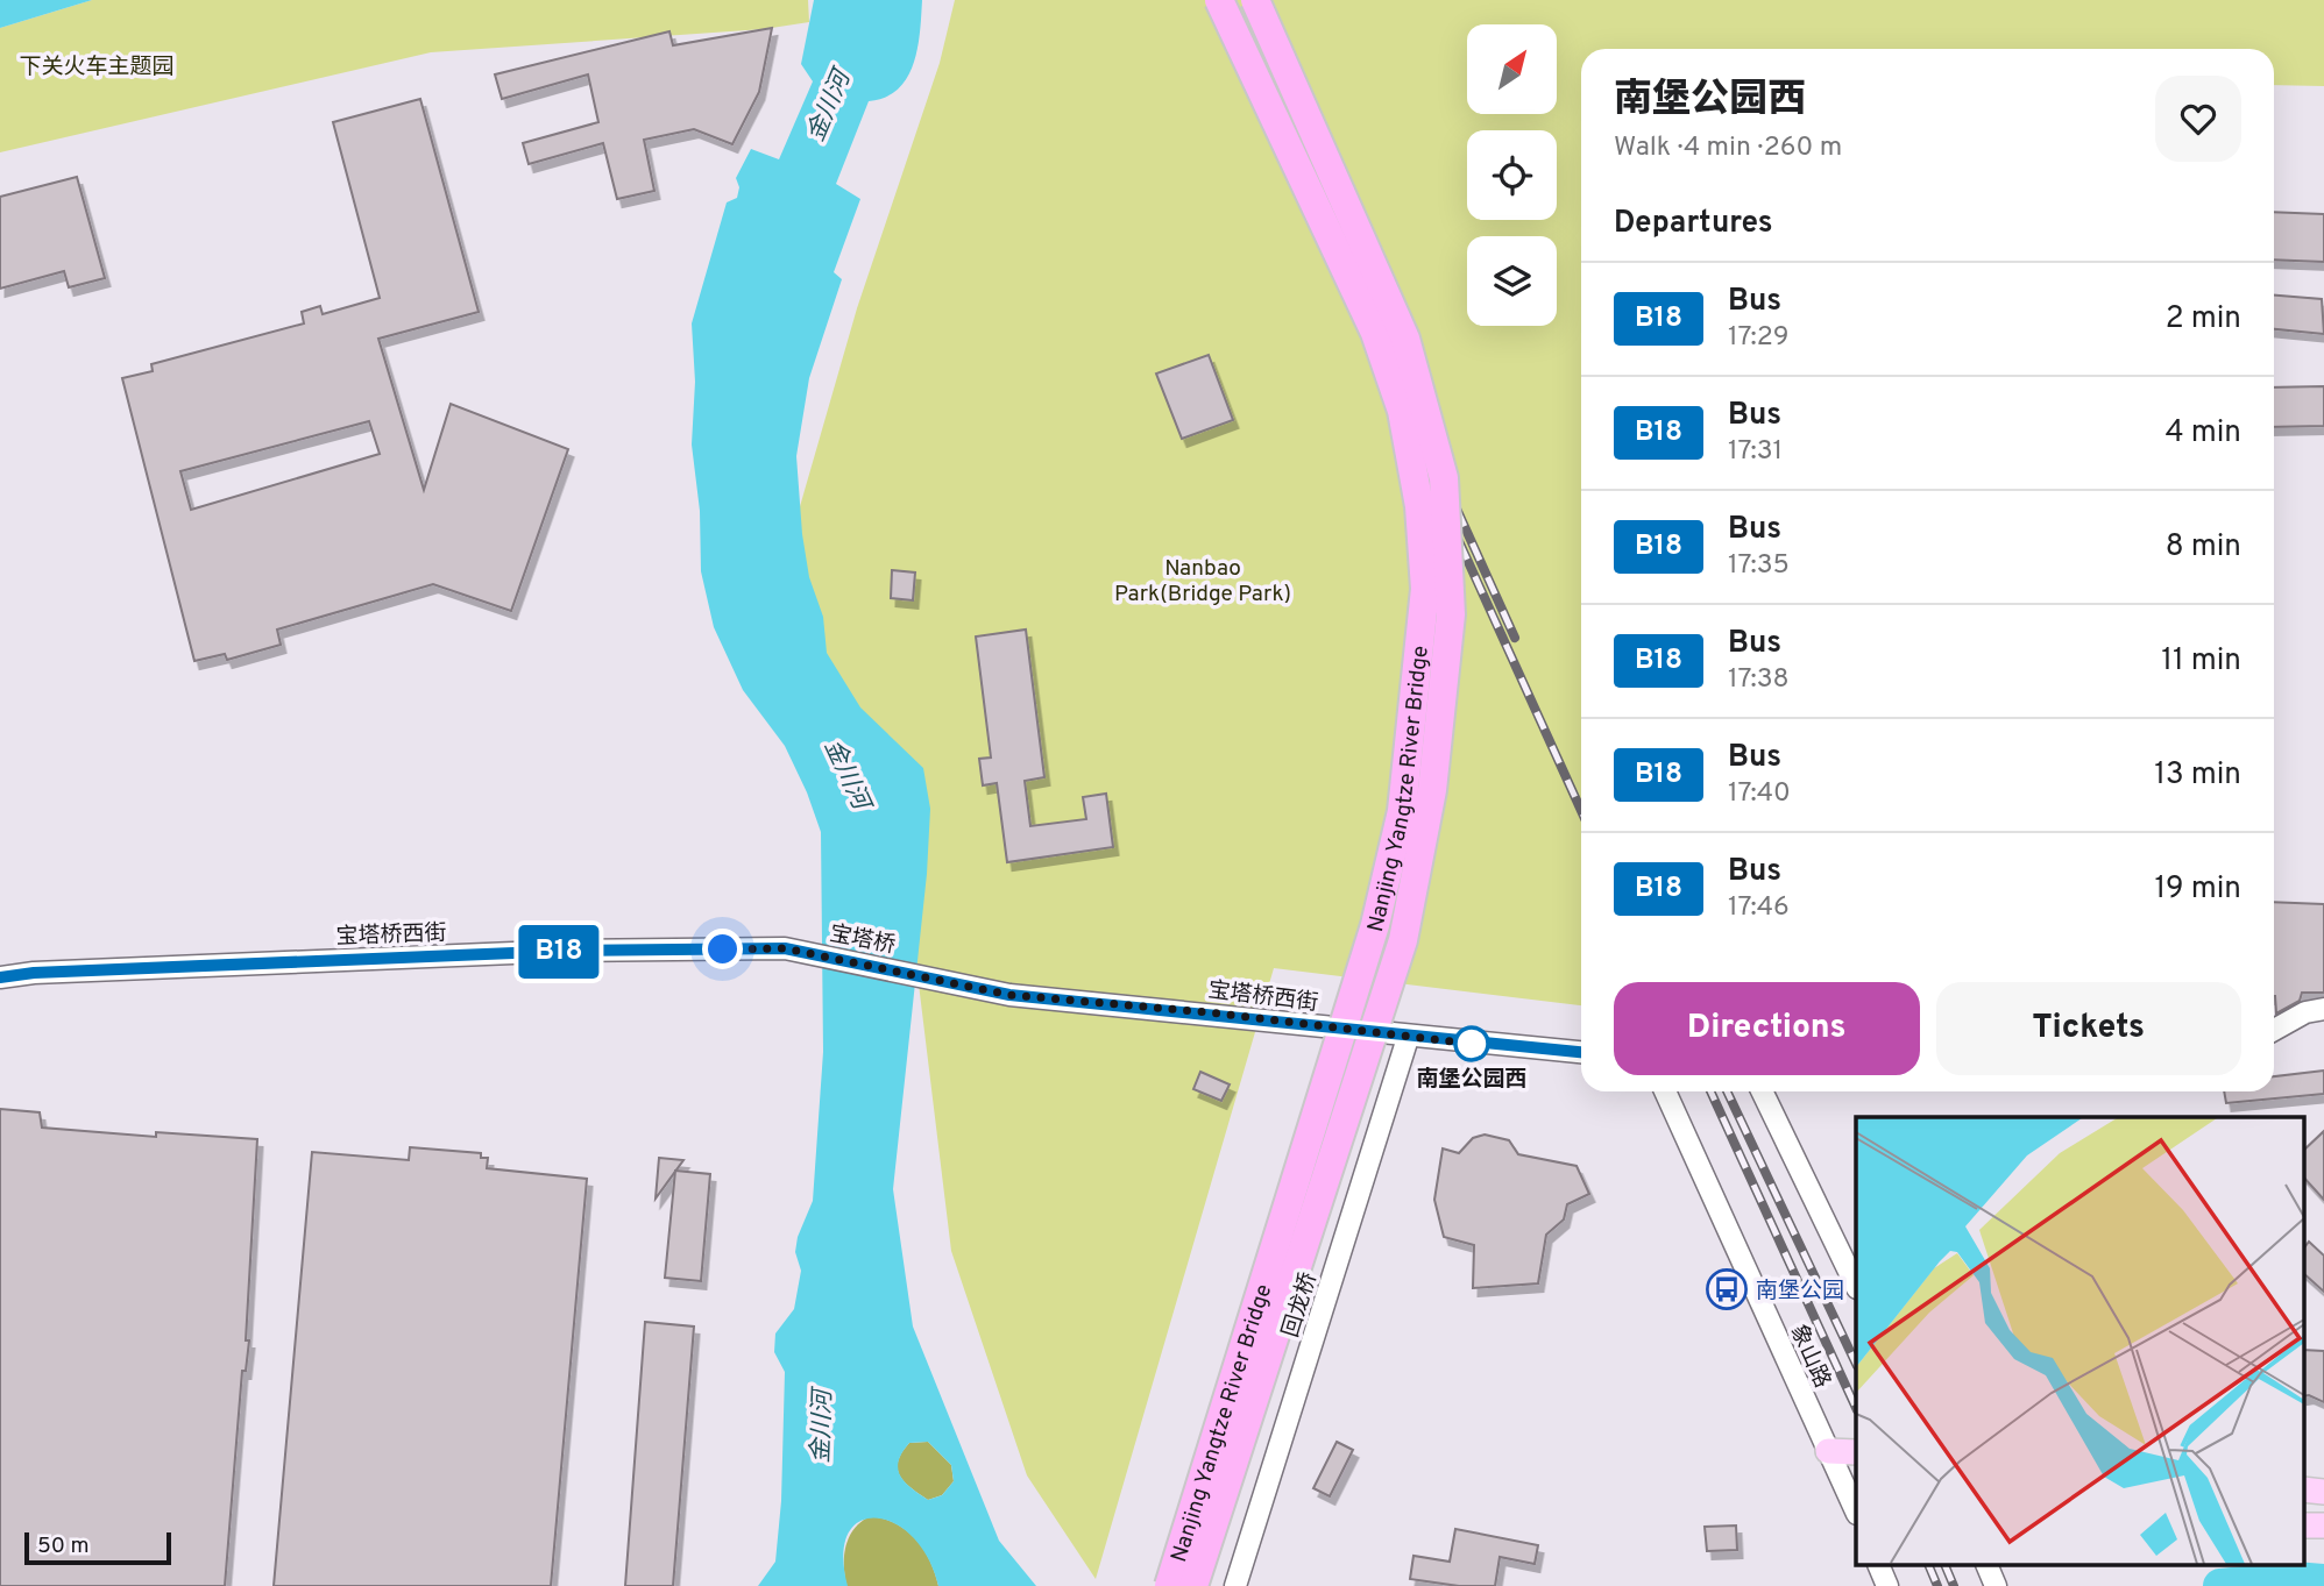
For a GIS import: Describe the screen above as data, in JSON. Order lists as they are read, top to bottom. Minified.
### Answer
{"streets":{"highway":["Nanjing Yangtze River Bridge"],"street":["宝塔桥西街","宝塔桥","回龙桥","象山路"]},"crossings":[["宝塔桥西街","宝塔桥"],["宝塔桥西街","回龙桥"]],"water":["金川河"],"parks":["下关火车主题园","Nanbao Park(Bridge Park)"],"places":{"other":["南堡公园西"],"bus stop":["南堡公园"]},"lines":["bus line B18"],"scale_bar":"50 m","north":"top right","page":{"on_map":"B18","heading":[["南堡公园西","Walk · 4 min · 260 m"],"Departures"],"list":[{"mark":"B18","name":"Bus","note":"17:29","value":"2 min"},{"mark":"B18","name":"Bus","note":"17:31","value":"4 min"},{"mark":"B18","name":"Bus","note":"17:35","value":"8 min"},{"mark":"B18","name":"Bus","note":"17:38","value":"11 min"},{"mark":"B18","name":"Bus","note":"17:40","value":"13 min"},{"mark":"B18","name":"Bus","note":"17:46","value":"19 min"}],"buttons":["Directions","Tickets"],"scale":"50 m"}}
